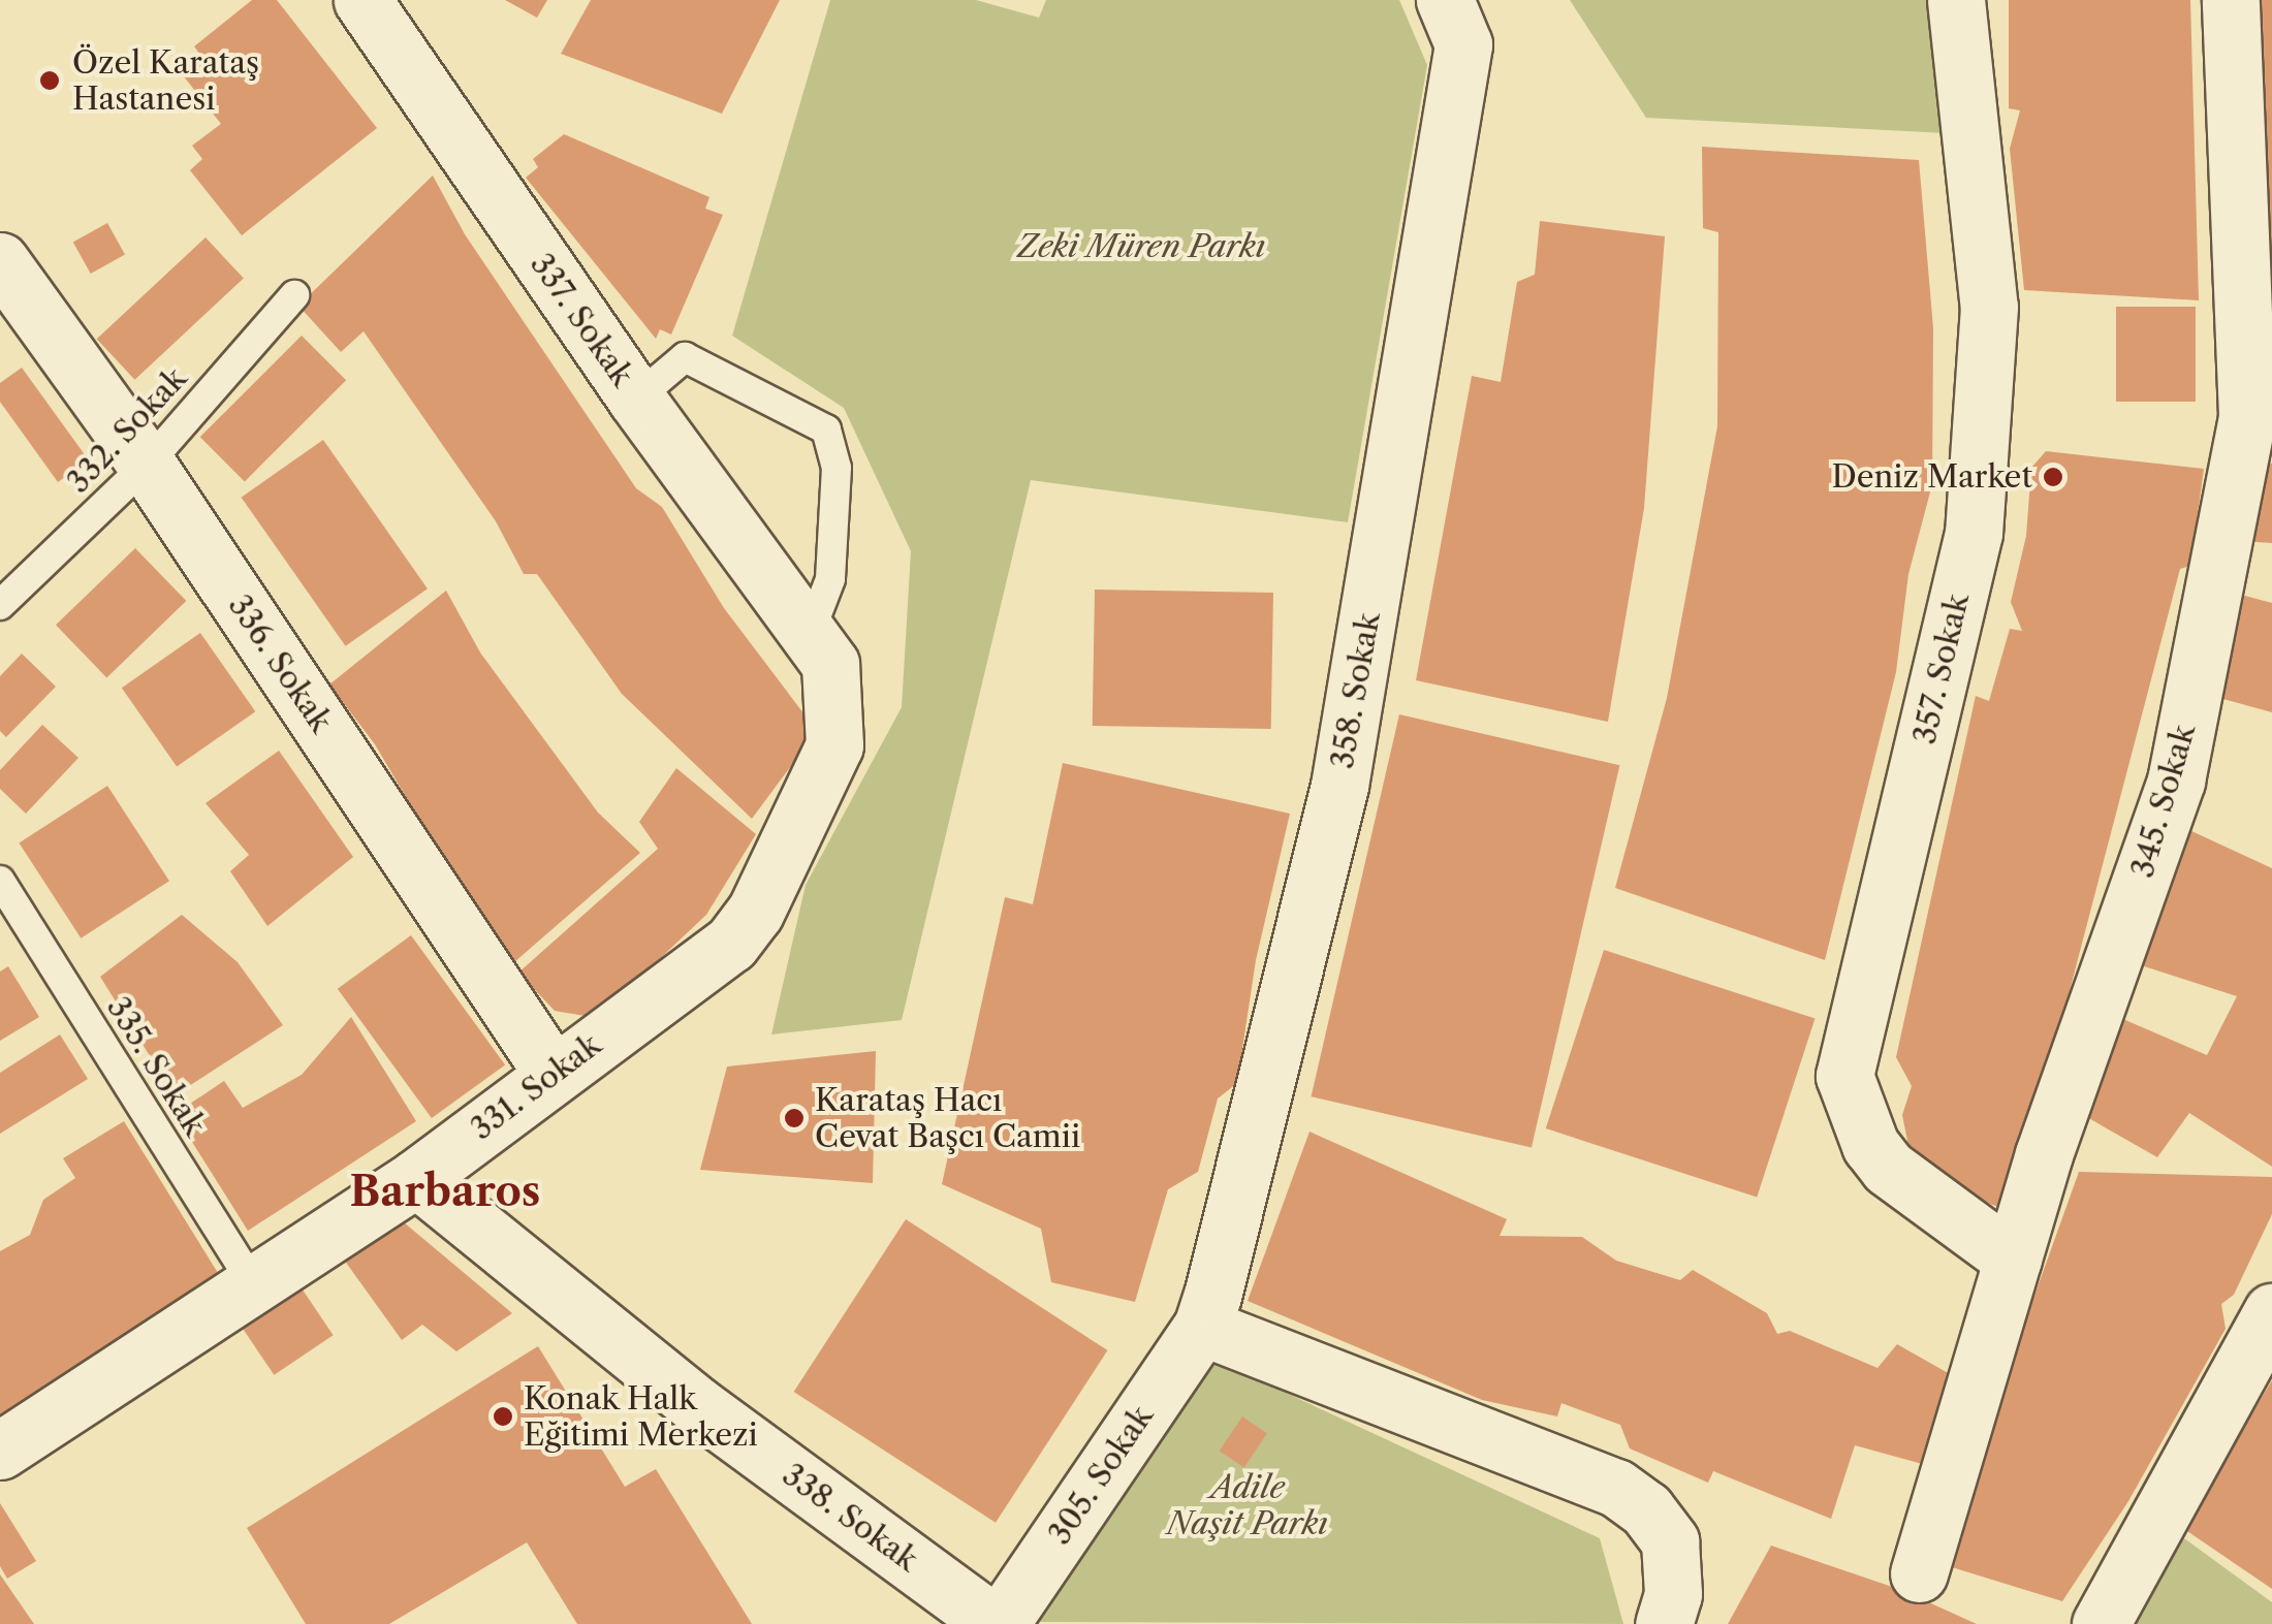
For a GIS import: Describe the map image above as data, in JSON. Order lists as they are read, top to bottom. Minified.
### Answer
{"streets":{"street":["337. Sokak","336. Sokak","357. Sokak","358. Sokak","345. Sokak","331. Sokak","305. Sokak","338. Sokak"],"lane":["332. Sokak","335. Sokak"]},"crossings":[["337. Sokak","331. Sokak"],["332. Sokak","336. Sokak"],["336. Sokak","331. Sokak"],["357. Sokak","345. Sokak"],["358. Sokak","305. Sokak"],["335. Sokak","331. Sokak"],["331. Sokak","338. Sokak"],["305. Sokak","338. Sokak"]],"districts":["Barbaros"],"parks":["Zeki Müren Parkı","Adile Naşit Parkı"],"places":["Özel Karataş Hastanesi","Deniz Market","Karataş Hacı Cevat Başcı Camii","Konak Halk Eğitimi Merkezi"]}
